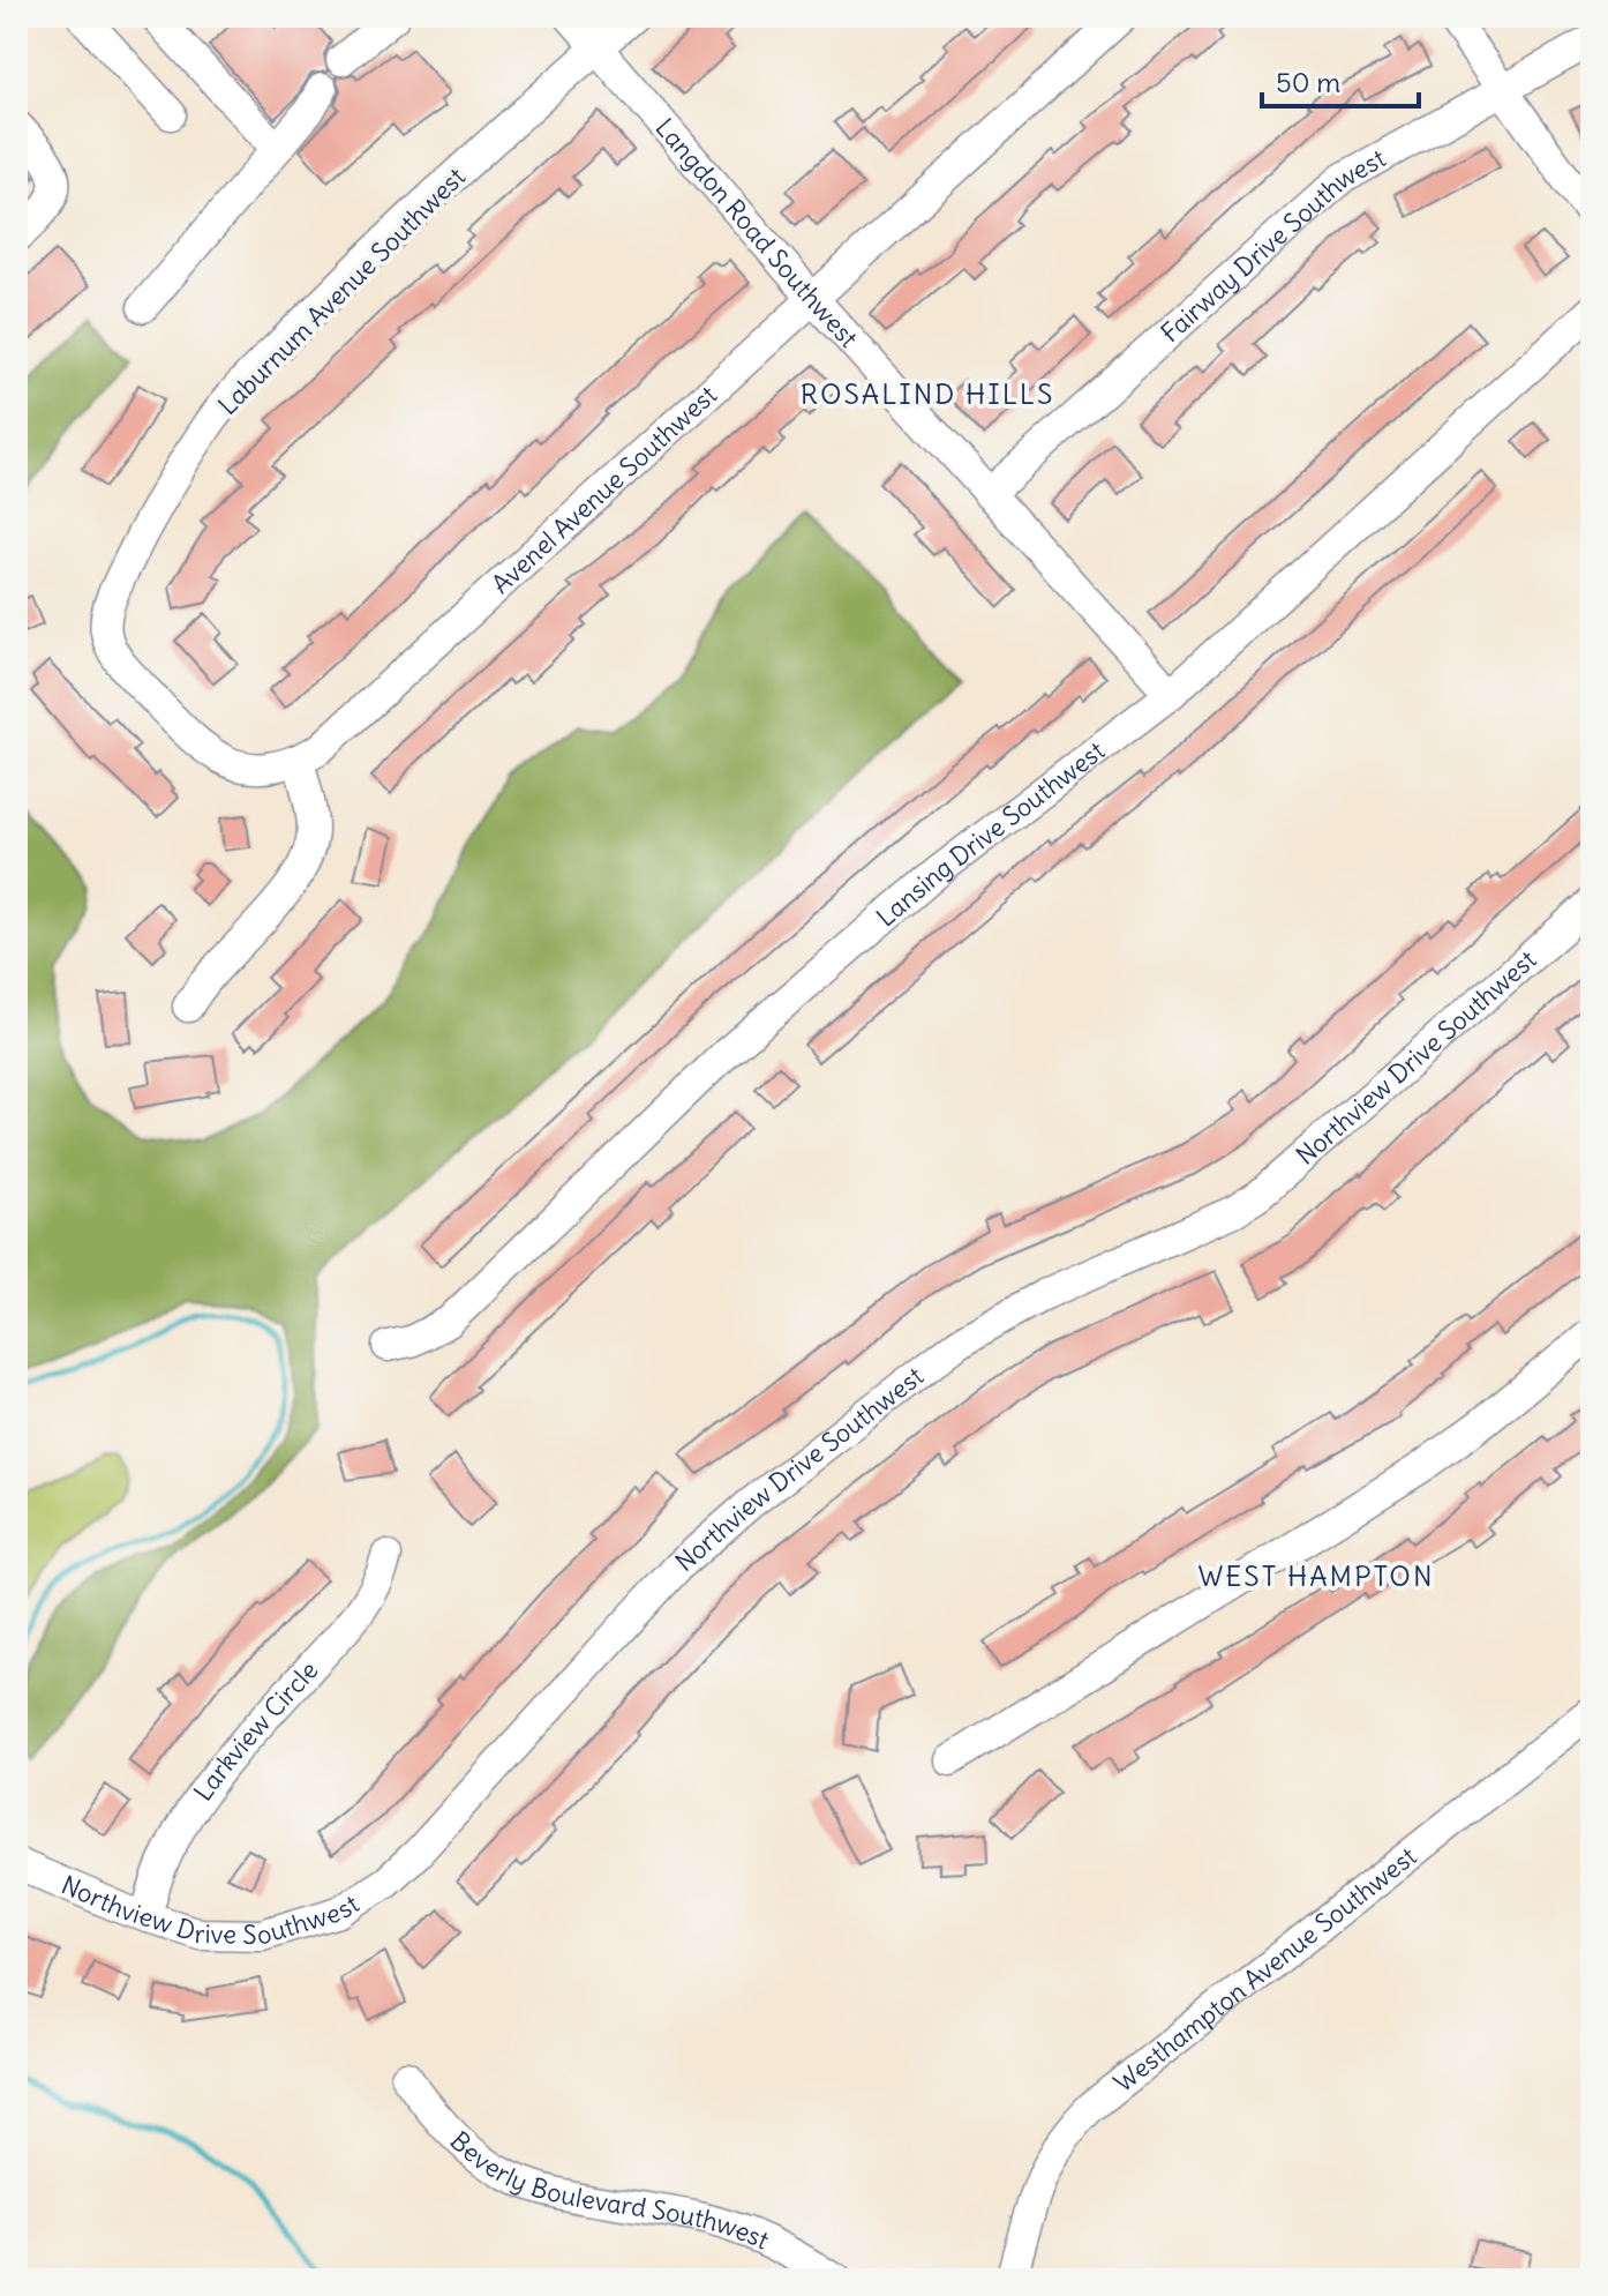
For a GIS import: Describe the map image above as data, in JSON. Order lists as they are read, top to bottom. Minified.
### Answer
{"streets":{"street":["Langdon Road Southwest","Fairway Drive Southwest","Laburnum Avenue Southwest","Avenel Avenue Southwest","Lansing Drive Southwest","Northview Drive Southwest","Larkview Circle","Westhampton Avenue Southwest","Beverly Boulevard Southwest"]},"crossings":[["Langdon Road Southwest","Fairway Drive Southwest"],["Langdon Road Southwest","Laburnum Avenue Southwest"],["Langdon Road Southwest","Avenel Avenue Southwest"],["Langdon Road Southwest","Lansing Drive Southwest"],["Laburnum Avenue Southwest","Avenel Avenue Southwest"],["Northview Drive Southwest","Larkview Circle"]],"districts":["ROSALIND HILLS","WEST HAMPTON"],"scale_bar":"50 m"}
